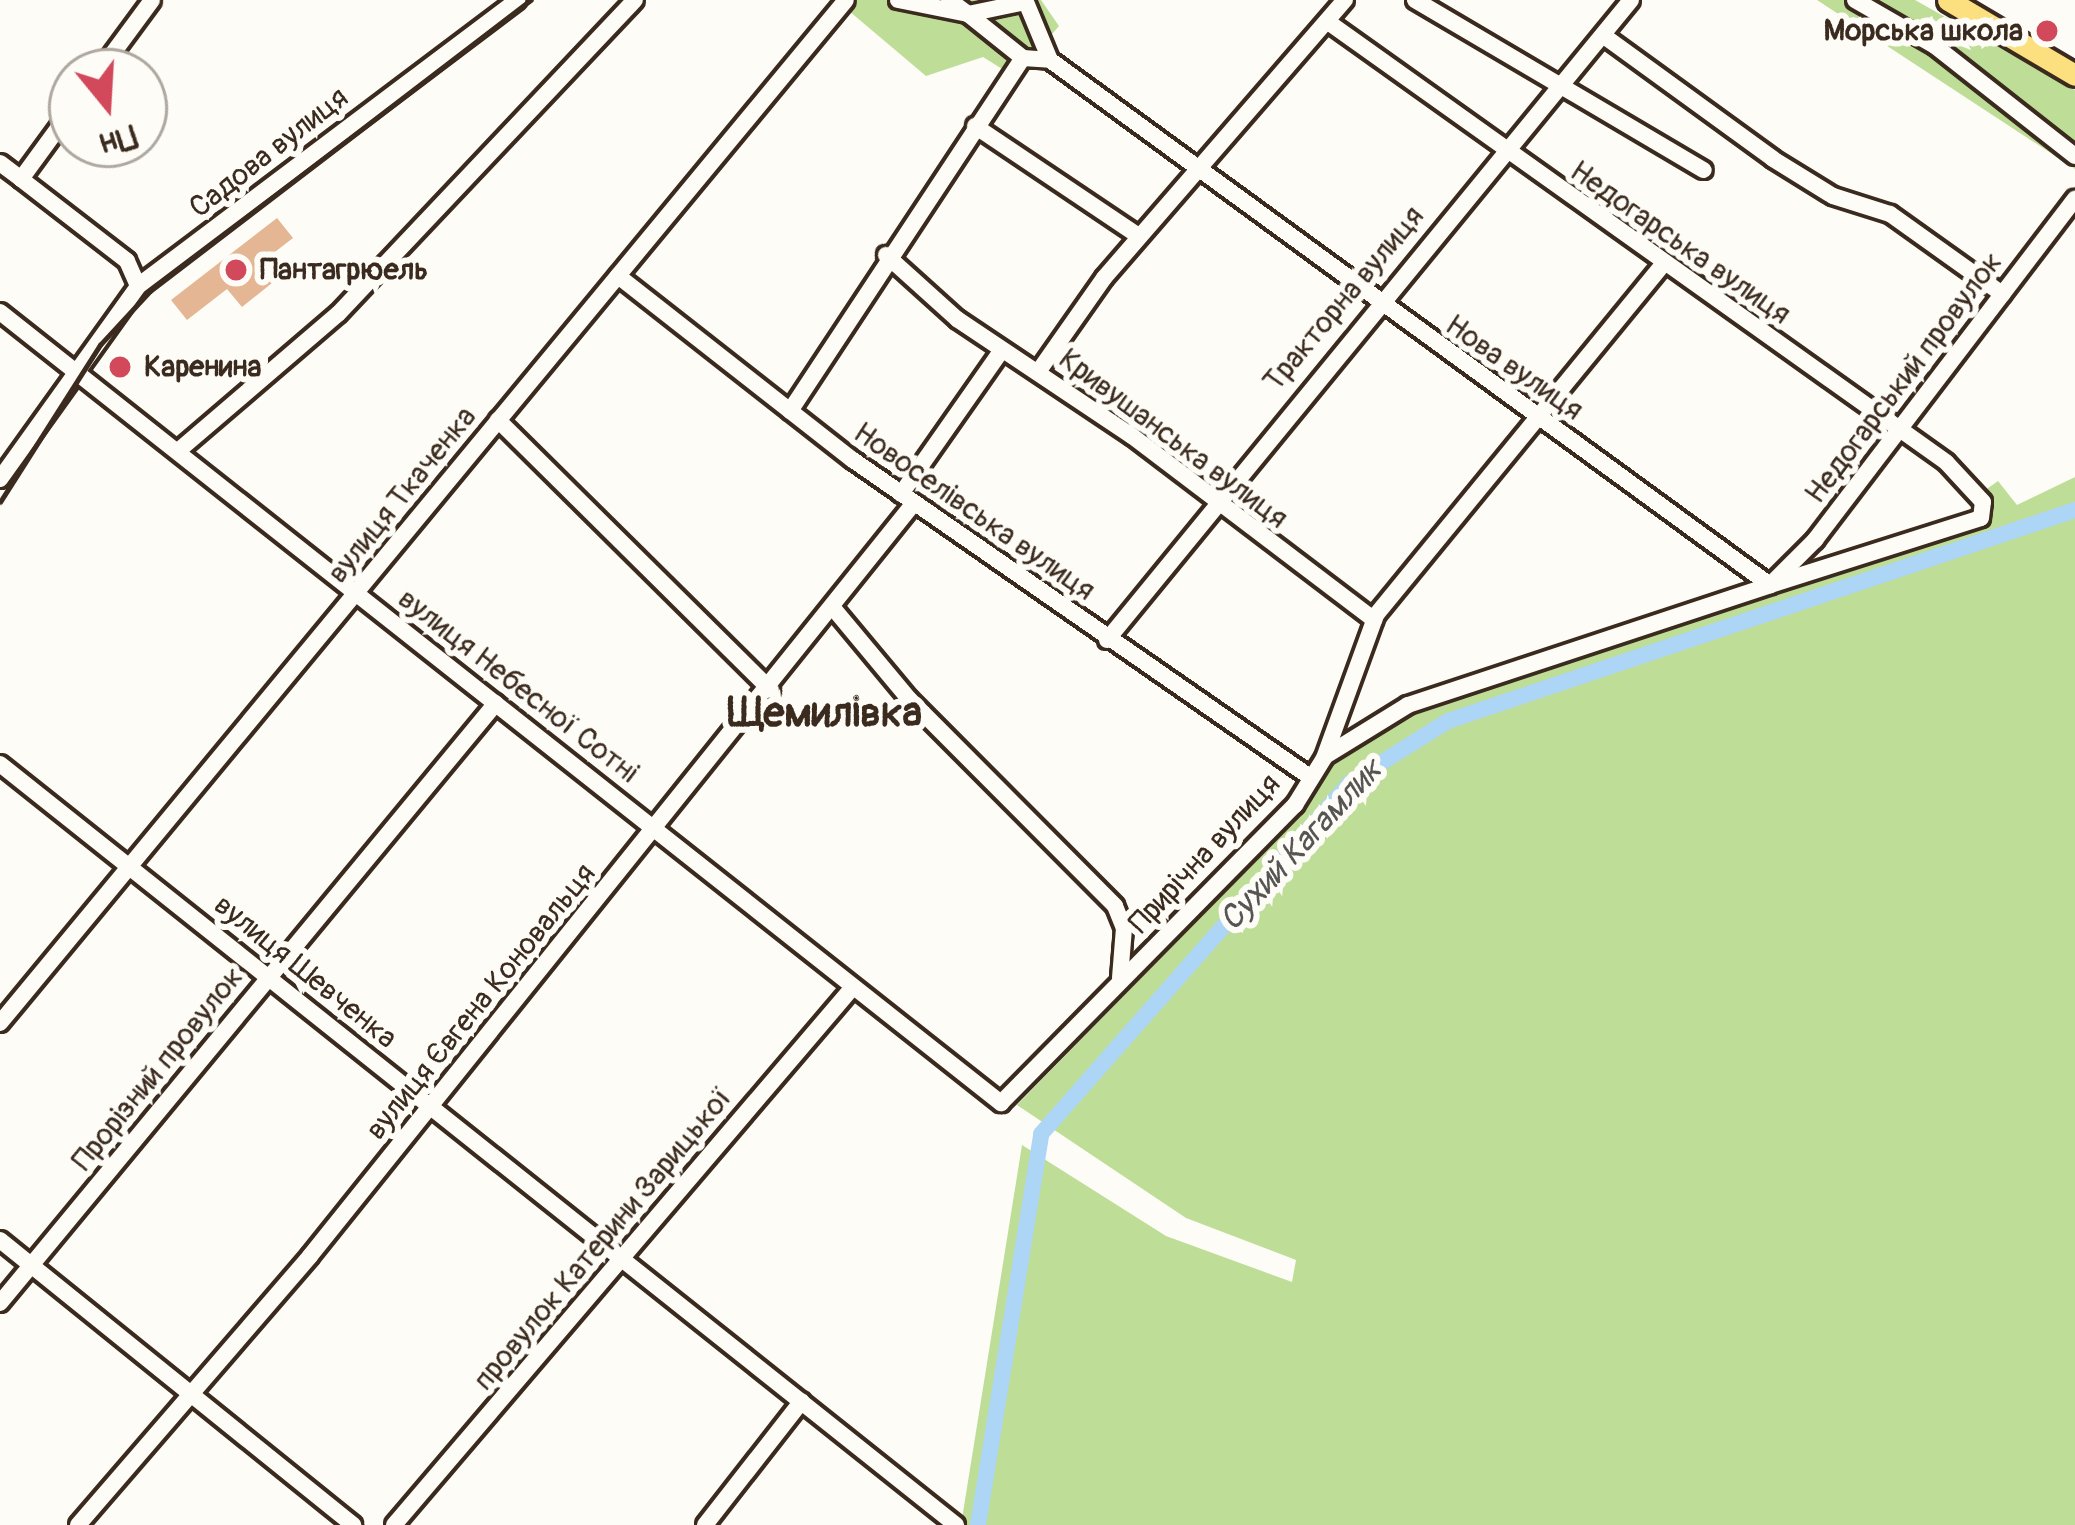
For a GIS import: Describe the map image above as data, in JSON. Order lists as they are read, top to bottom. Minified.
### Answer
{"streets":{"street":["Садова вулиця","Недогарська вулиця","Тракторна вулиця","Нова вулиця","Недогарський провулок","Кривушанська вулиця","вулиця Ткаченка","Новоселівська вулиця","вулиця Небесної Сотні","Прирічна вулиця","вулиця Шевченка","вулиця Євгена Коновальця","Прорізний провулок","провулок Катерини Зарицької"]},"crossings":[["Садова вулиця","вулиця Небесної Сотні"],["Недогарська вулиця","Тракторна вулиця"],["Недогарська вулиця","Нова вулиця"],["Недогарська вулиця","Недогарський провулок"],["Недогарська вулиця","Прирічна вулиця"],["Тракторна вулиця","Нова вулиця"],["Тракторна вулиця","Кривушанська вулиця"],["Тракторна вулиця","Новоселівська вулиця"],["Нова вулиця","Недогарський провулок"],["Нова вулиця","Прирічна вулиця"],["Кривушанська вулиця","Прирічна вулиця"],["Кривушанська вулиця","вулиця Євгена Коновальця"],["вулиця Ткаченка","Новоселівська вулиця"],["вулиця Ткаченка","вулиця Небесної Сотні"],["вулиця Ткаченка","вулиця Шевченка"],["Новоселівська вулиця","Прирічна вулиця"],["Новоселівська вулиця","вулиця Євгена Коновальця"],["вулиця Небесної Сотні","Прирічна вулиця"],["вулиця Небесної Сотні","вулиця Євгена Коновальця"],["вулиця Небесної Сотні","Прорізний провулок"],["вулиця Небесної Сотні","провулок Катерини Зарицької"],["вулиця Шевченка","вулиця Євгена Коновальця"],["вулиця Шевченка","Прорізний провулок"],["вулиця Шевченка","провулок Катерини Зарицької"]],"districts":["Щемилівка"],"water":["Сухий Кагамлик"],"places":["Морська школа","Пантагрюель","Каренина"],"north":"bottom"}
